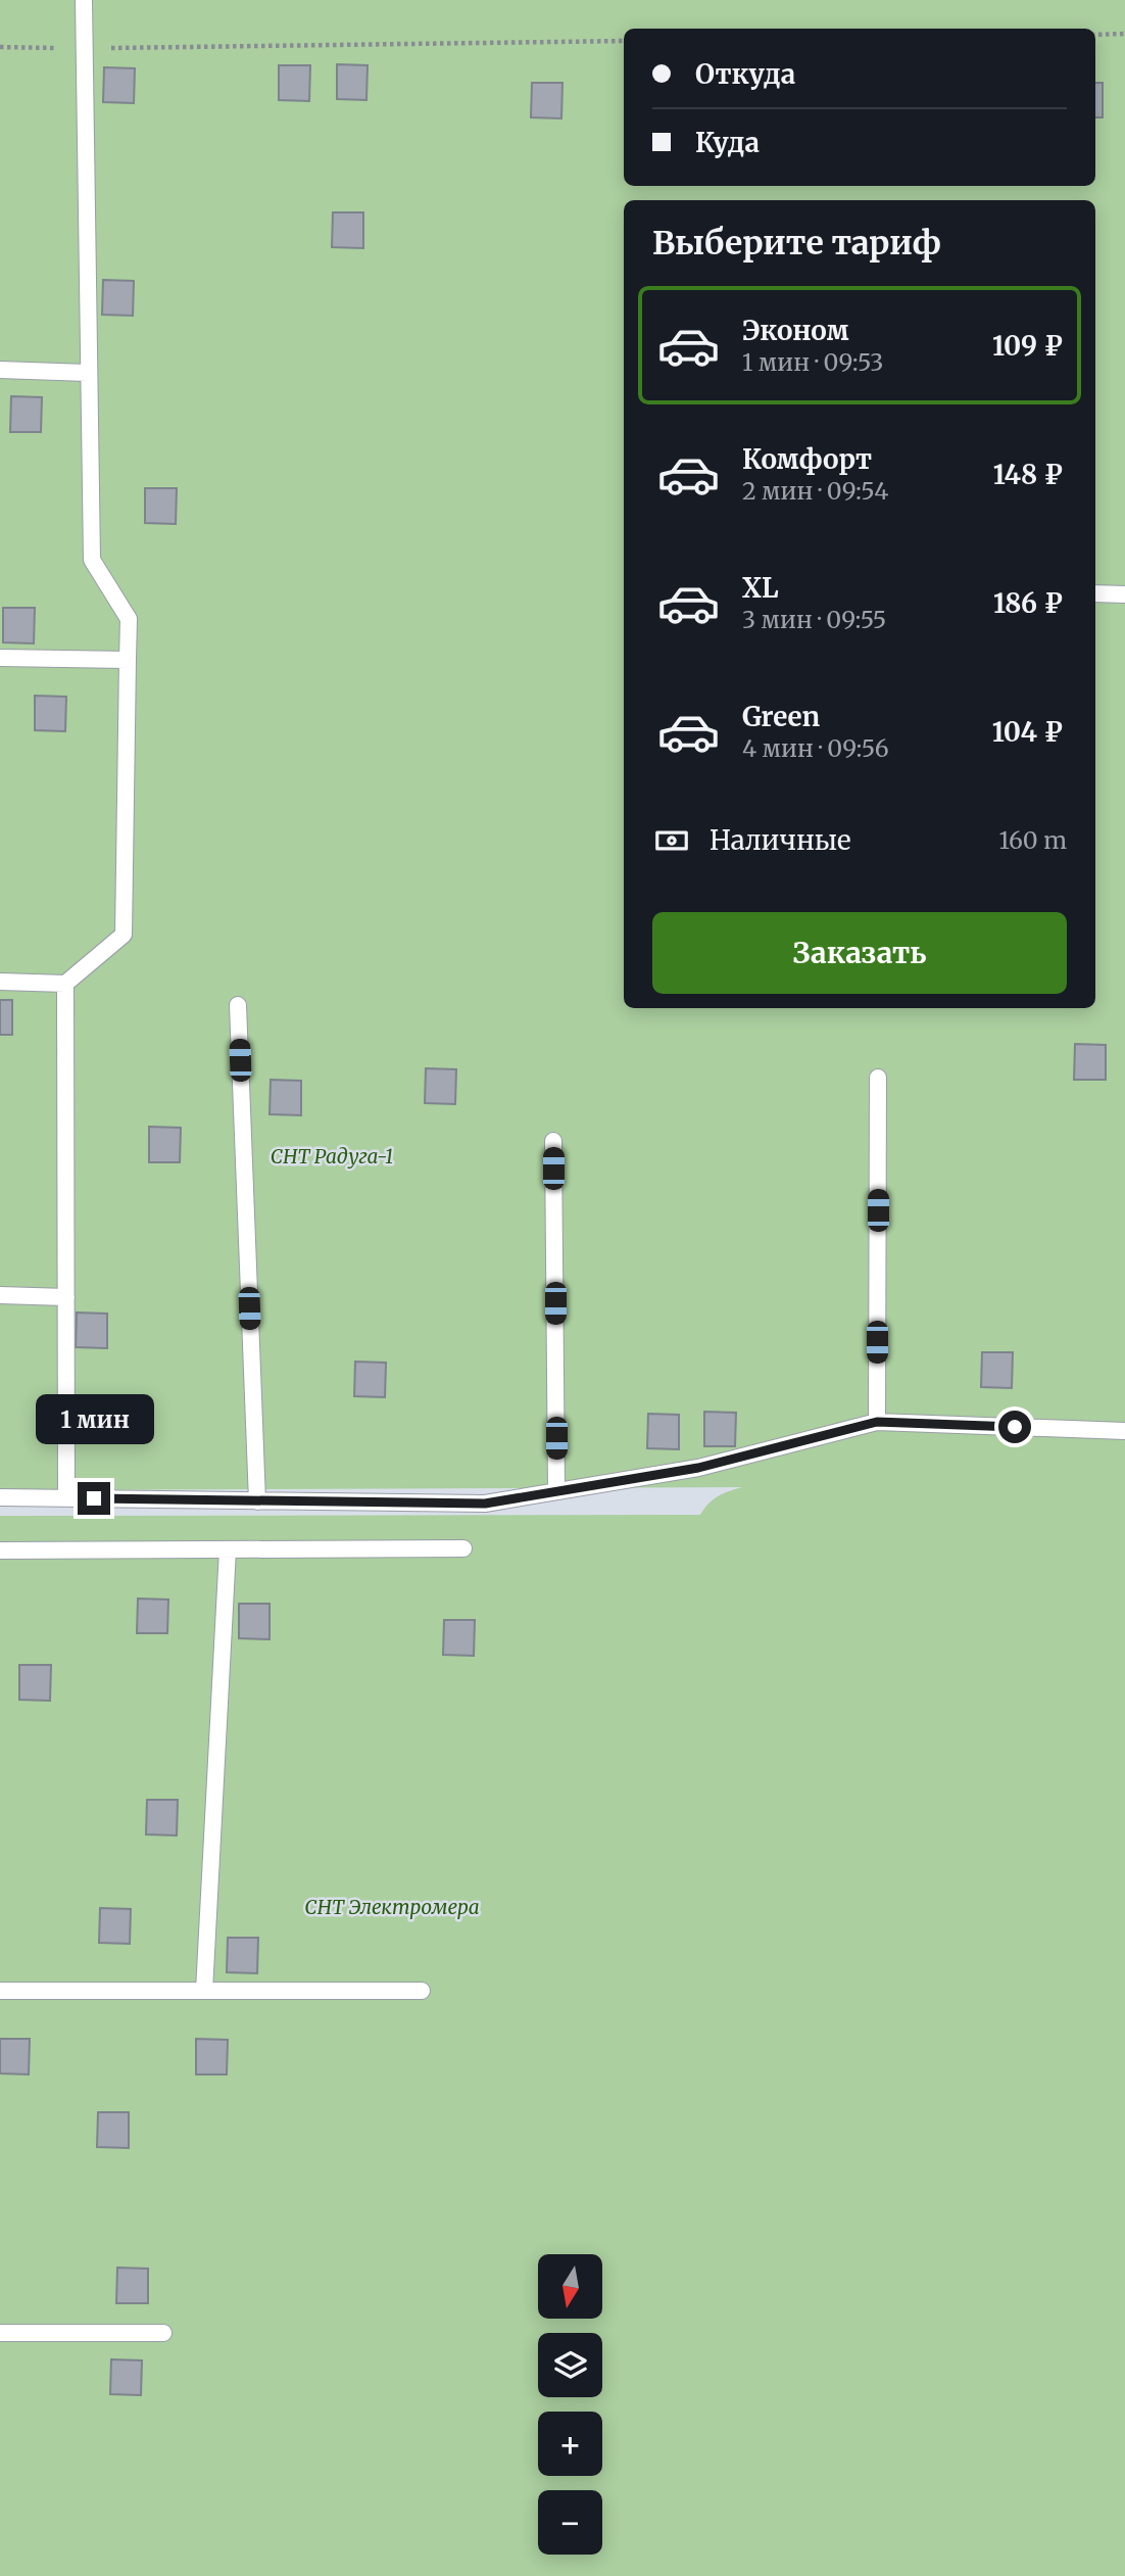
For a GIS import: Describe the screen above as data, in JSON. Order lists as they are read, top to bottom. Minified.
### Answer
{"parks":["СНТ Радуга-1","СНТ Электромера"],"north":"bottom","page":{"banner":["Откуда","Куда"],"heading":"Выберите тариф","list":[{"name":"Эконом","note":"1 мин · 09:53","value":"109 ₽"},{"name":"Комфорт","note":"2 мин · 09:54","value":"148 ₽"},{"name":"XL","note":"3 мин · 09:55","value":"186 ₽"},{"name":"Green","note":"4 мин · 09:56","value":"104 ₽"}],"pay":["Наличные","160 m"],"buttons":"Заказать","bubble":"1 мин","map_buttons":["+","−"]}}
